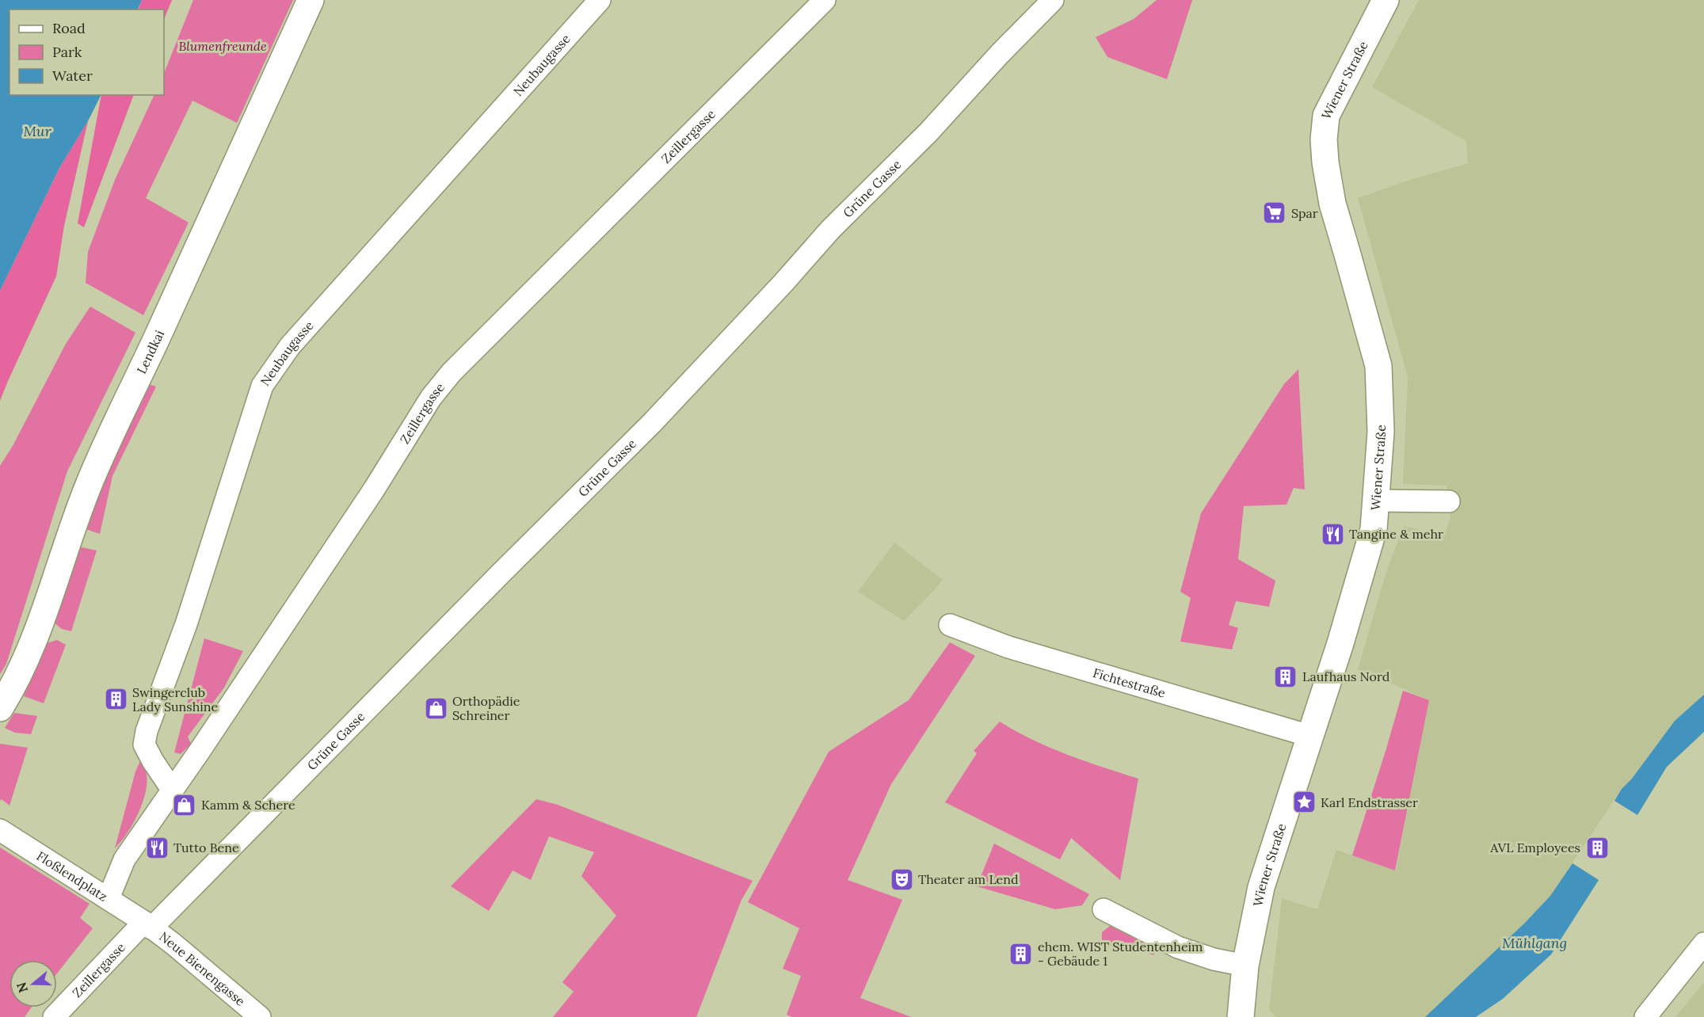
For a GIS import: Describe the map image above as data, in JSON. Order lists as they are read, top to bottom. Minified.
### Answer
{"streets":{"main road":["Wiener Straße","Lendkai"],"street":["Neubaugasse","Zeillergasse","Grüne Gasse","Fichtestraße","Floßlendplatz","Neue Bienengasse"]},"crossings":[["Neubaugasse","Zeillergasse"],["Wiener Straße","Fichtestraße"],["Zeillergasse","Grüne Gasse"],["Zeillergasse","Floßlendplatz"],["Zeillergasse","Neue Bienengasse"],["Grüne Gasse","Floßlendplatz"],["Grüne Gasse","Neue Bienengasse"],["Floßlendplatz","Neue Bienengasse"]],"water":["Mur","Mühlgang"],"parks":["Blumenfreunde"],"places":{"supermarket":["Spar"],"restaurant":["Tangine & mehr","Tutto Bene"],"building":["Laufhaus Nord","Swingerclub Lady Sunshine","AVL Employees","ehem. WIST Studentenheim - Gebäude 1"],"shop":["Orthopädie Schreiner","Kamm & Schere"],"place":["Karl Endstrasser"],"theatre":["Theater am Lend"]},"legend":["Road","Park","Water"],"north":"left"}
